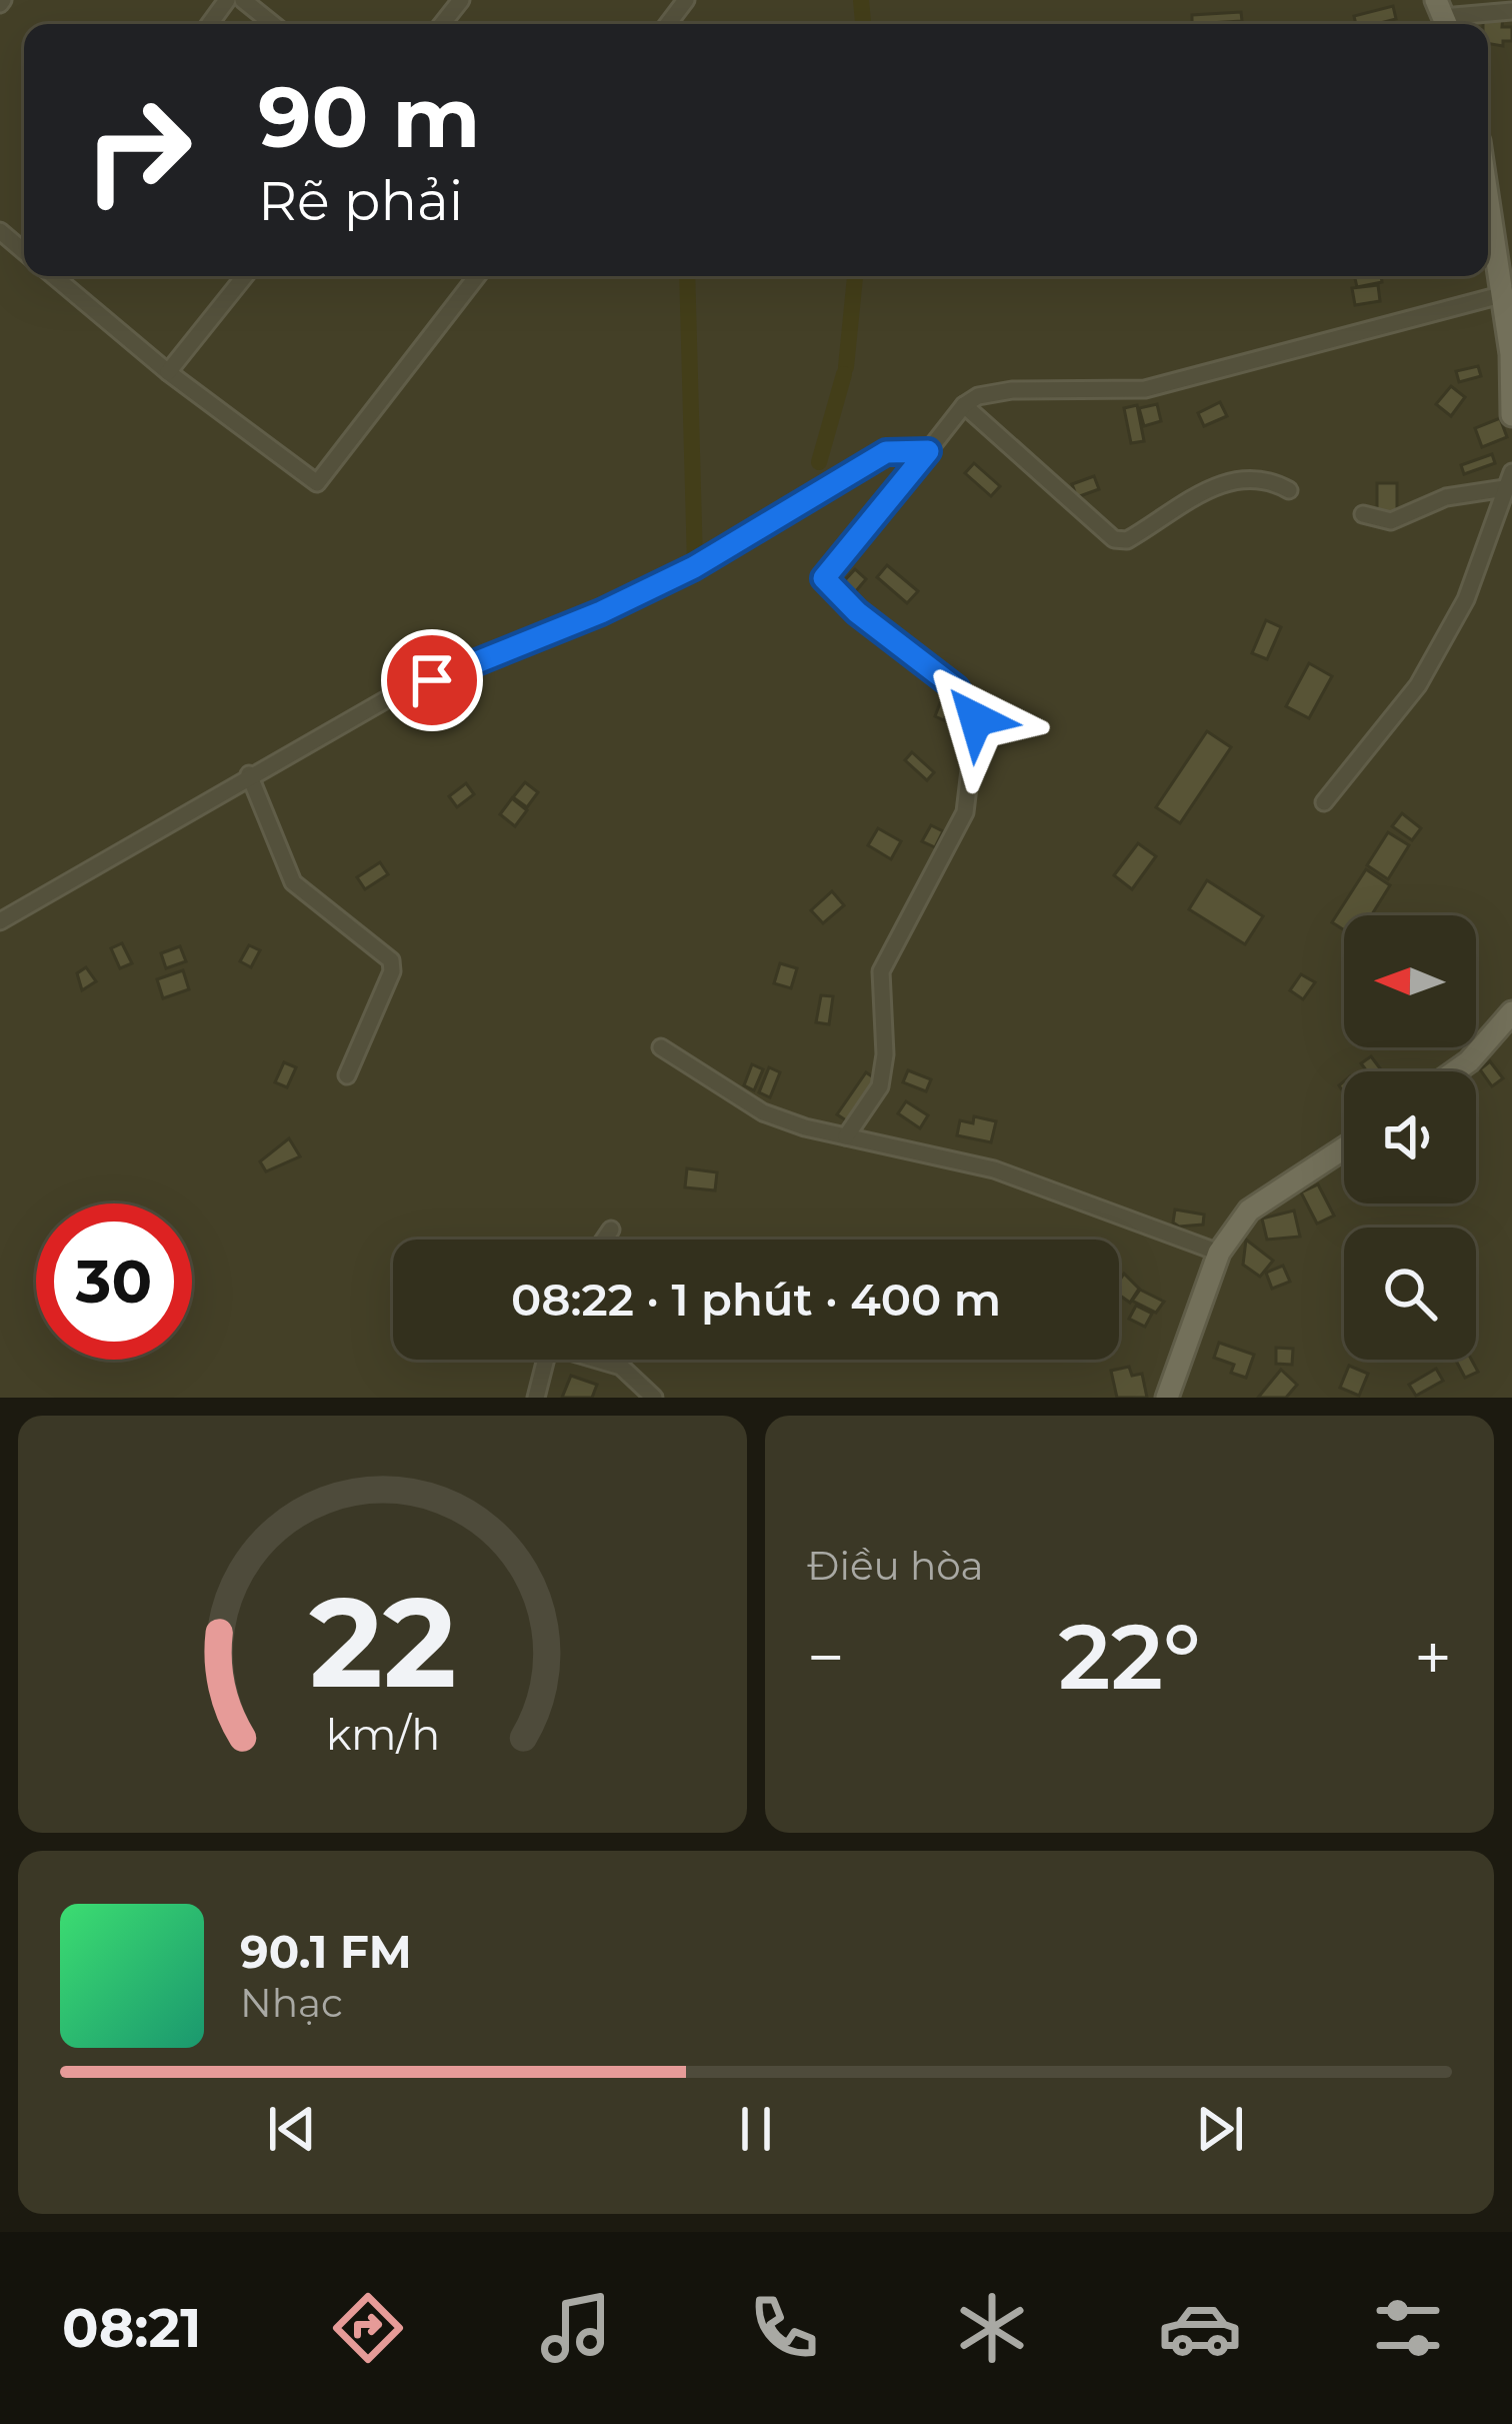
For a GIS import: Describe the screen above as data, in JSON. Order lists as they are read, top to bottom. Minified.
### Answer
{"north":"left","page":{"turn":["90 m","Rẽ phải"],"limit":"30","trip":"08:22 · 1 phút · 400 m","tile":"Điều hòa","heat":["−","22°","+"],"song":["90.1 FM","Nhạc"],"tabs":"08:21","gauge":["22","km/h"]}}
